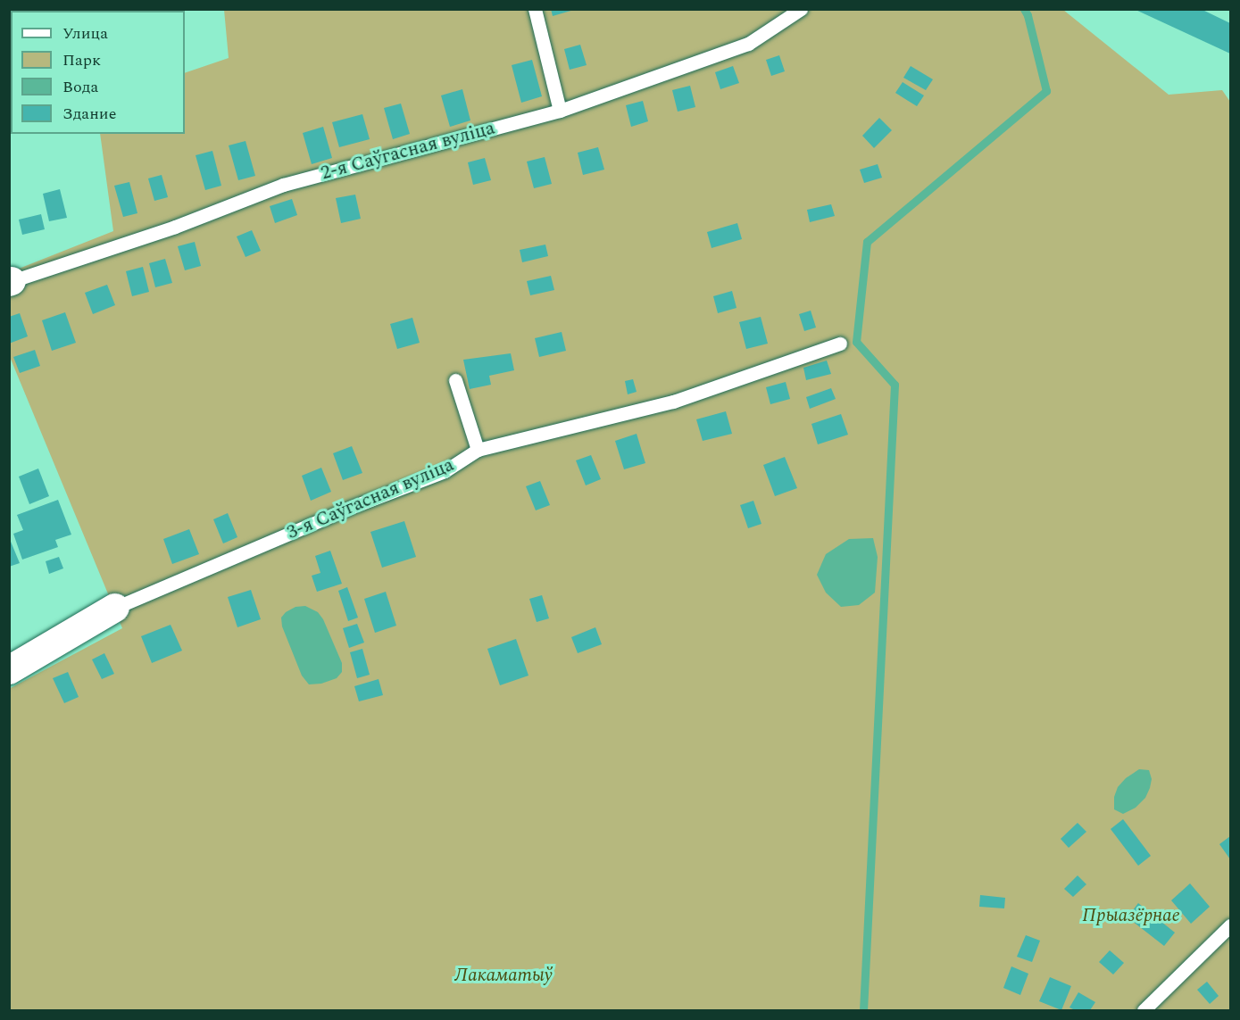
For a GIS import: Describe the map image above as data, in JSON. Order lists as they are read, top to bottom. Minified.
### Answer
{"streets":{"street":["3-я Саўгасная вуліца"],"lane":["2-я Саўгасная вуліца"]},"parks":["Прыазёрнае","Лакаматыў"],"legend":["Улица","Парк","Вода","Здание"]}
